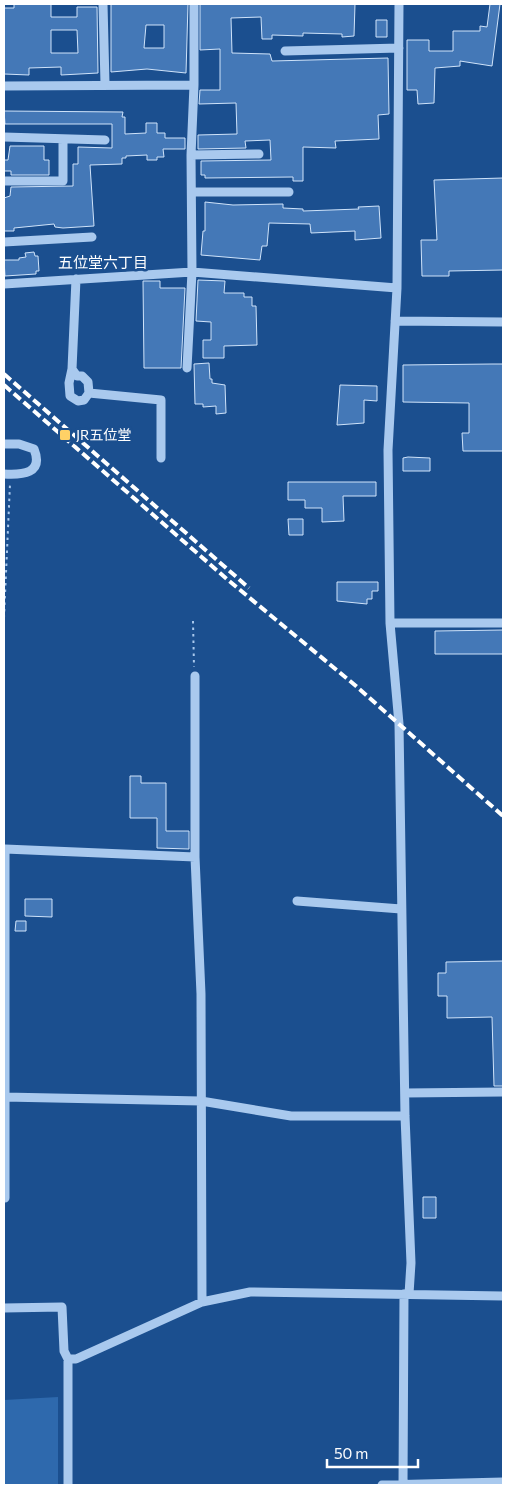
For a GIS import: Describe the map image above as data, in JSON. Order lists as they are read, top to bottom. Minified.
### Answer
{"districts":["五位堂六丁目"],"places":{"transit":["JR五位堂"]},"scale_bar":"50 m"}
